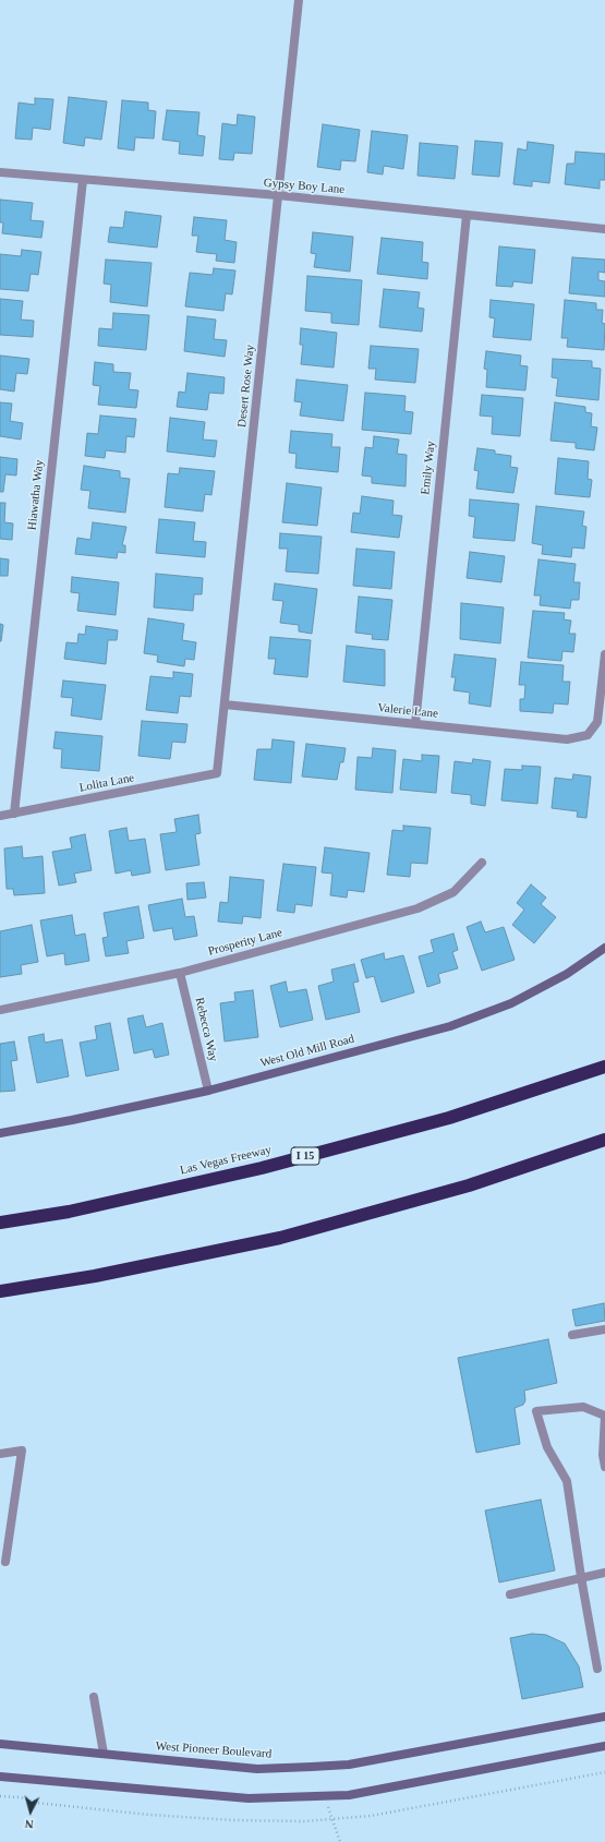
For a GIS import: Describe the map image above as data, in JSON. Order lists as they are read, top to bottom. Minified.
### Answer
{"streets":{"highway":["I 15","Las Vegas Freeway"],"main road":["West Old Mill Road","West Pioneer Boulevard"],"street":["Gypsy Boy Lane","Desert Rose Way","Emily Way","Hiawatha Way","Valerie Lane","Lolita Lane","Prosperity Lane","Rebecca Way"]},"crossings":[["Gypsy Boy Lane","Desert Rose Way"],["Gypsy Boy Lane","Emily Way"],["Gypsy Boy Lane","Hiawatha Way"],["Desert Rose Way","Valerie Lane"],["Desert Rose Way","Lolita Lane"],["Emily Way","Valerie Lane"],["Hiawatha Way","Lolita Lane"],["Prosperity Lane","Rebecca Way"],["Rebecca Way","West Old Mill Road"]],"north":"bottom"}
